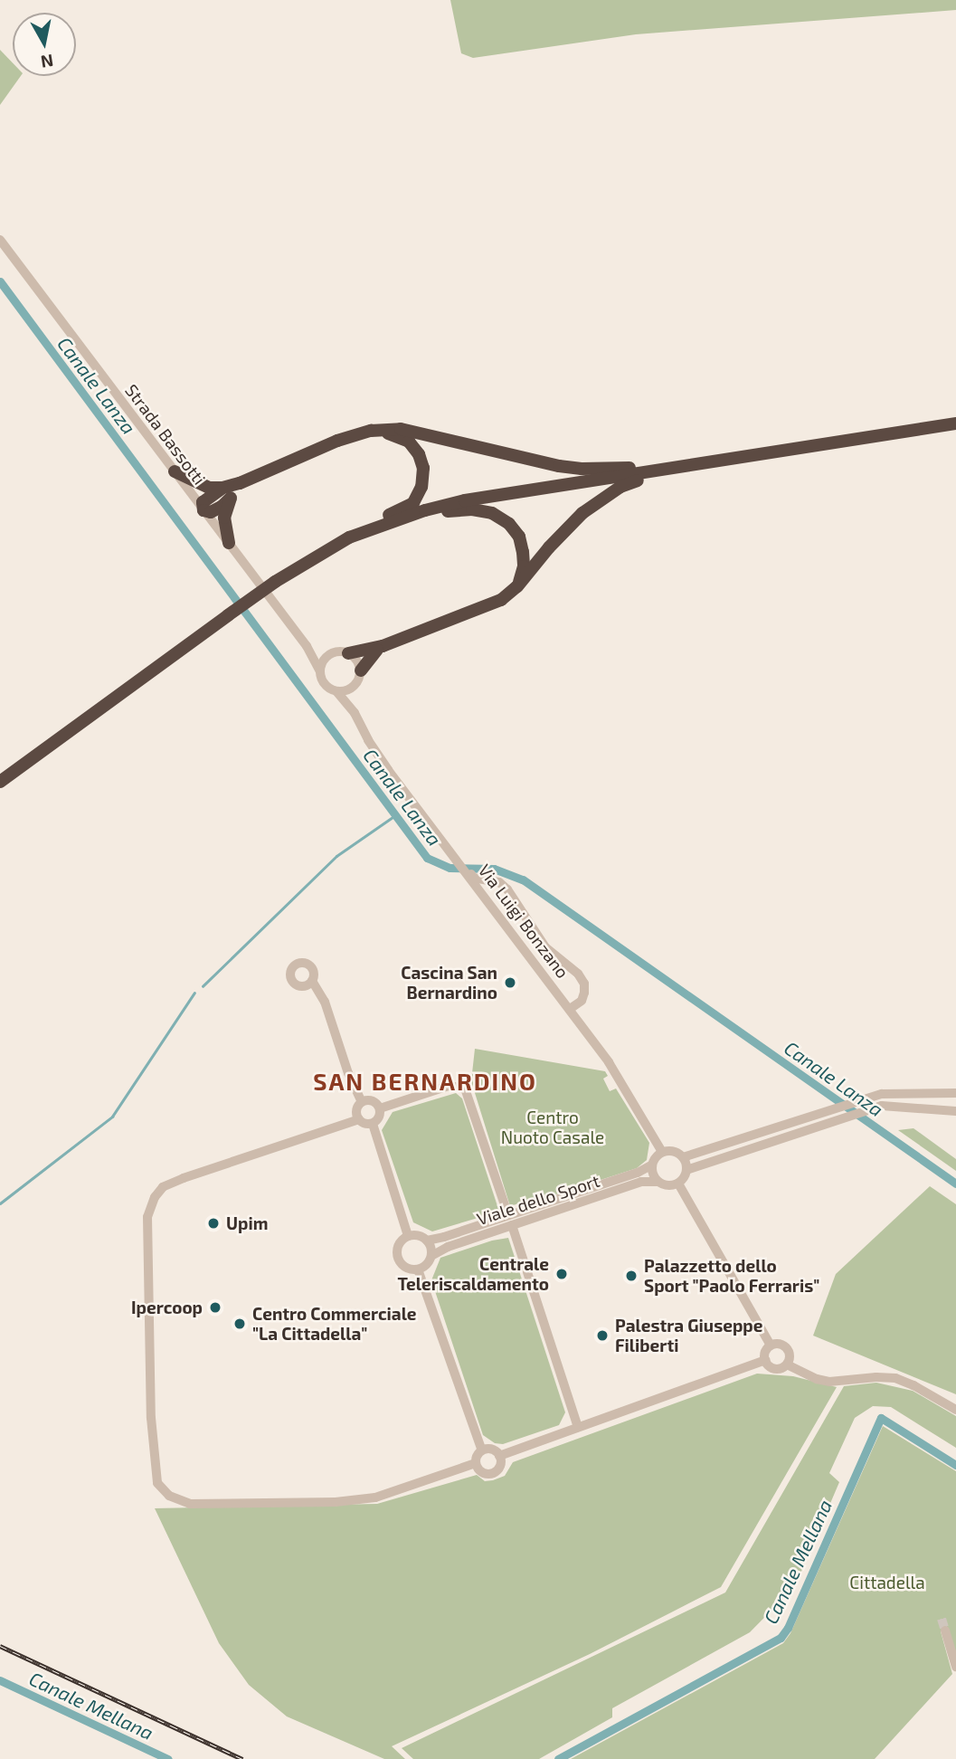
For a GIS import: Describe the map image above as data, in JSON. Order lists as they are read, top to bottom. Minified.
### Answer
{"streets":{"street":["Strada Bassotti","Via Luigi Bonzano","Viale dello Sport"]},"crossings":[["Strada Bassotti","Via Luigi Bonzano"],["Via Luigi Bonzano","Viale dello Sport"]],"districts":["SAN BERNARDINO"],"water":["Canale Lanza","Canale Mellana"],"parks":["Centro Nuoto Casale","Cittadella"],"places":["Cascina San Bernardino","Upim","Centrale Teleriscaldamento","Palazzetto dello Sport \"Paolo Ferraris\"","Ipercoop","Centro Commerciale \"La Cittadella\"","Palestra Giuseppe Filiberti"],"north":"bottom"}
